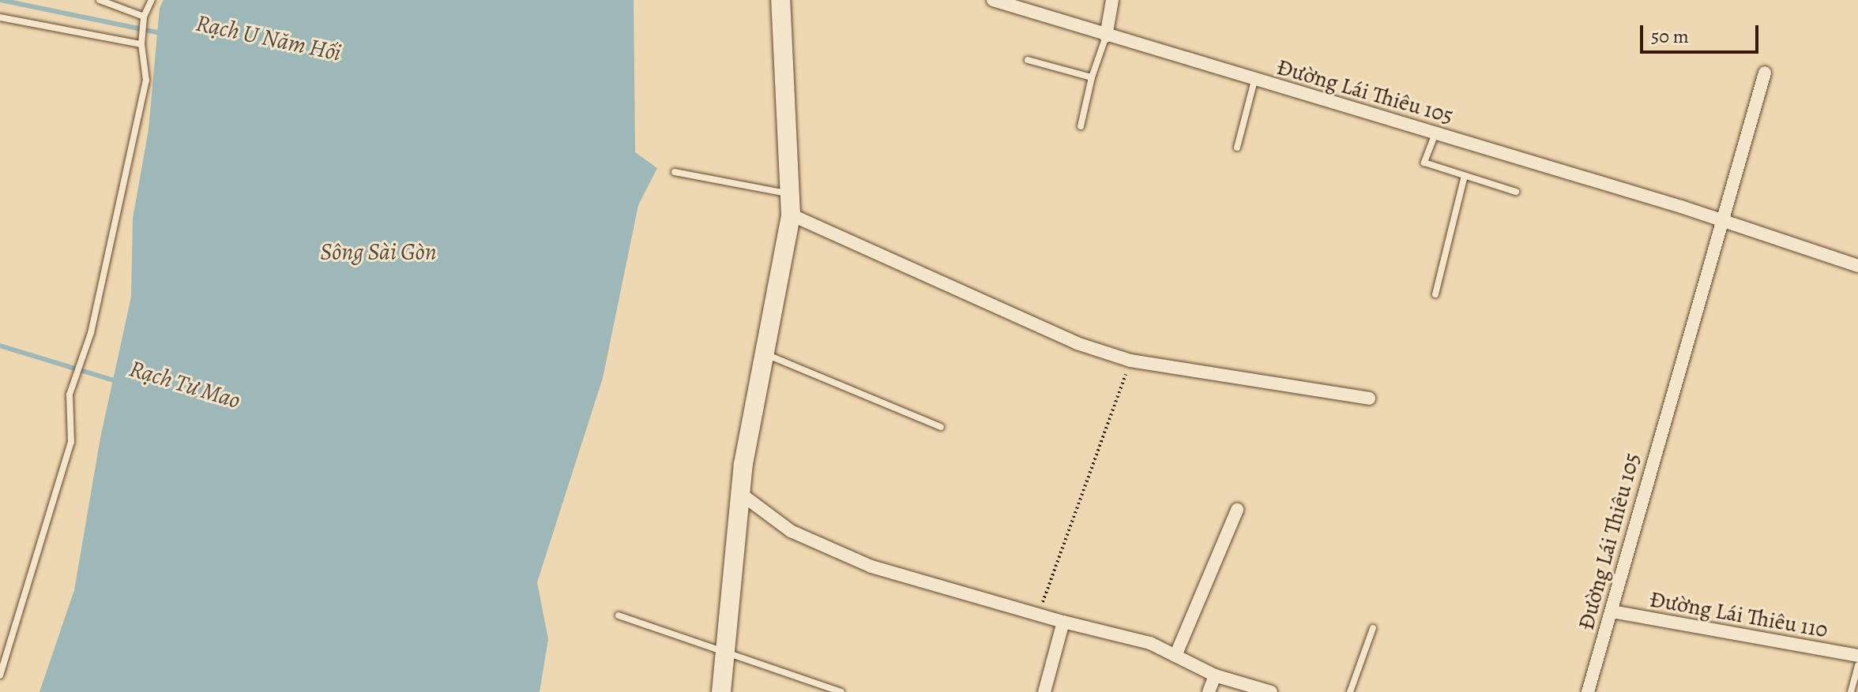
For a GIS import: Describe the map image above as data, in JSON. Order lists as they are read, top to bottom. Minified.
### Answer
{"streets":{"street":["Đường Lái Thiêu 105","Đường Lái Thiêu 110"]},"crossings":[["Đường Lái Thiêu 105","Đường Lái Thiêu 110"]],"water":["Rạch U Năm Hối","Sông Sài Gòn","Rạch Tư Mao"],"scale_bar":"50 m"}
